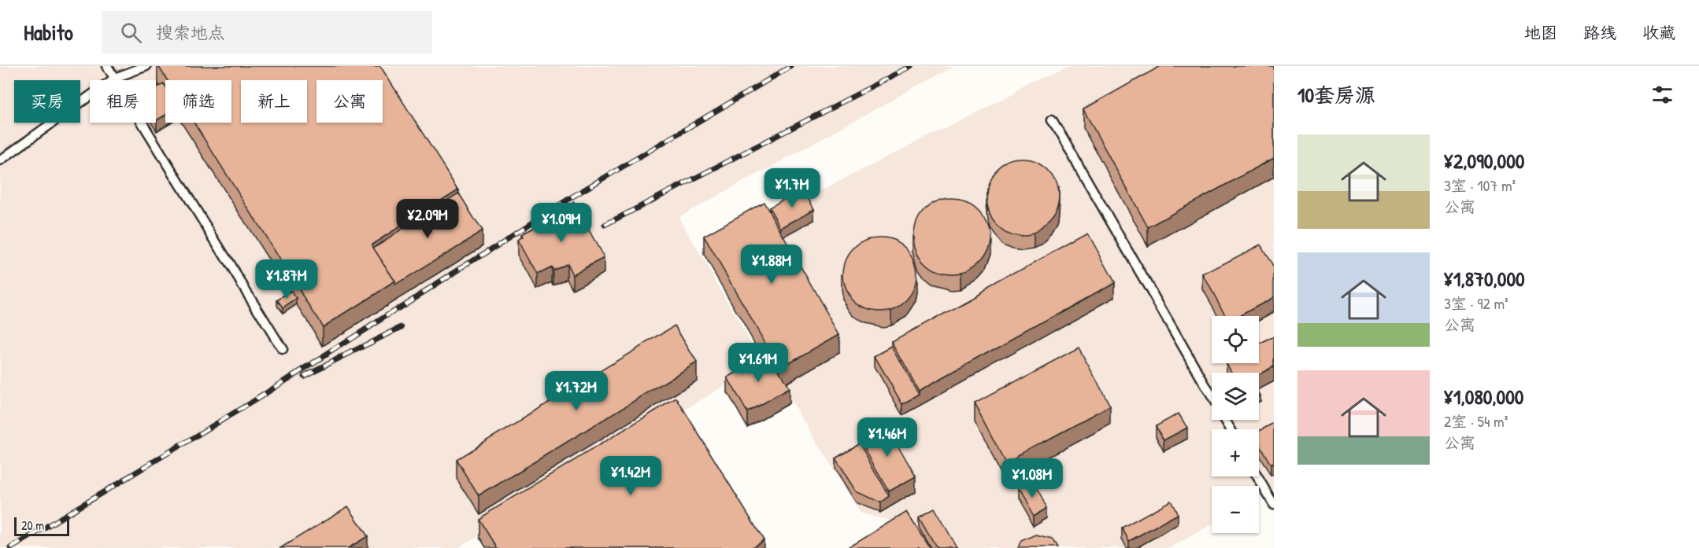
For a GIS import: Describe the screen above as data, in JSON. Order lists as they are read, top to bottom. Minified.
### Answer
{"scale_bar":"20 m","page":{"header":"Habito","search":"搜索地点","nav":["地图","路线","收藏"],"heading":"10套房源","chip":["买房","租房","筛选","新上","公寓"],"list":[{"name":"¥2,090,000","note":"3室 · 107 m² · 公寓"},{"name":"¥1,870,000","note":"3室 · 92 m² · 公寓"},{"name":"¥1,080,000","note":"2室 · 54 m² · 公寓"}],"price":["¥1.7M","¥2.09M","¥1.09M","¥1.88M","¥1.87M","¥1.61M","¥1.72M","¥1.46M","¥1.42M","¥1.08M"],"map_buttons":["+","−"],"scale":"20 m"}}
